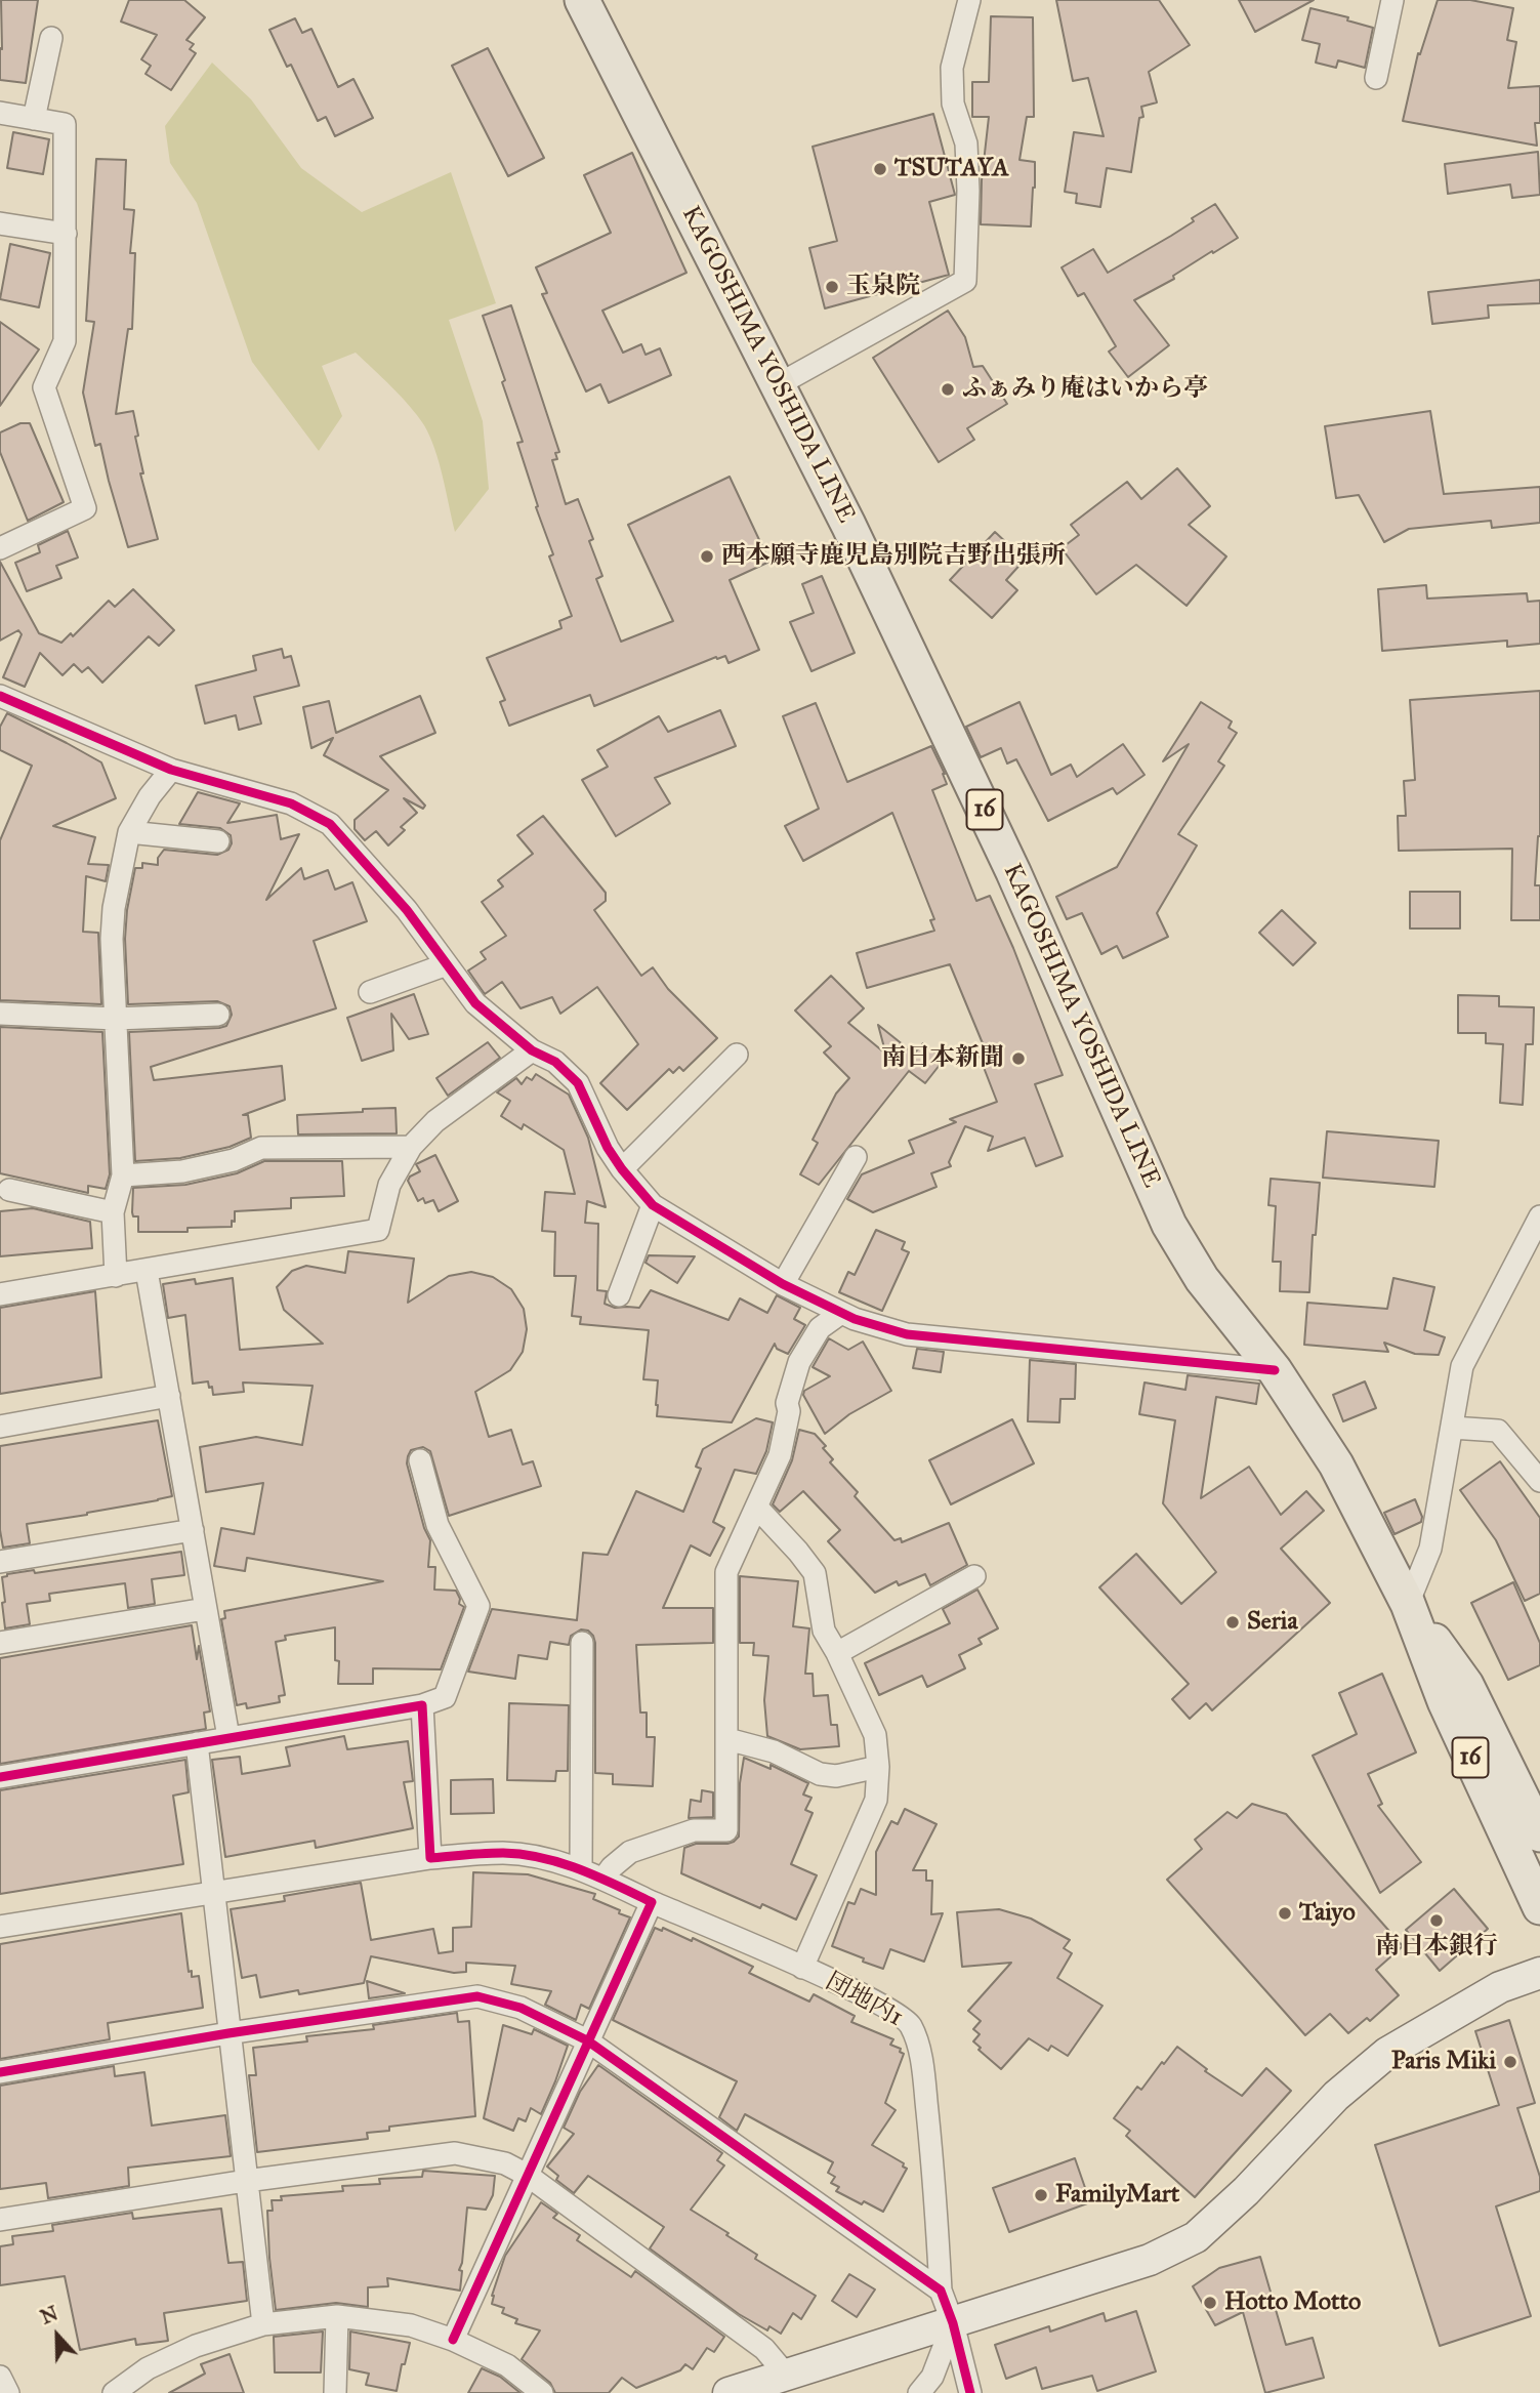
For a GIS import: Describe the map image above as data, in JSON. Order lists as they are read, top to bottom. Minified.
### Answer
{"streets":{"main road":["KAGOSHIMA YOSHIDA LINE","16"],"street":["団地内1"]},"places":["TSUTAYA","玉泉院","ふぁみり庵はいから亭","西本願寺鹿児島別院吉野出張所","南日本新聞","Seria","Taiyo","南日本銀行","Paris Miki","FamilyMart","Hotto Motto"],"north":"top"}
